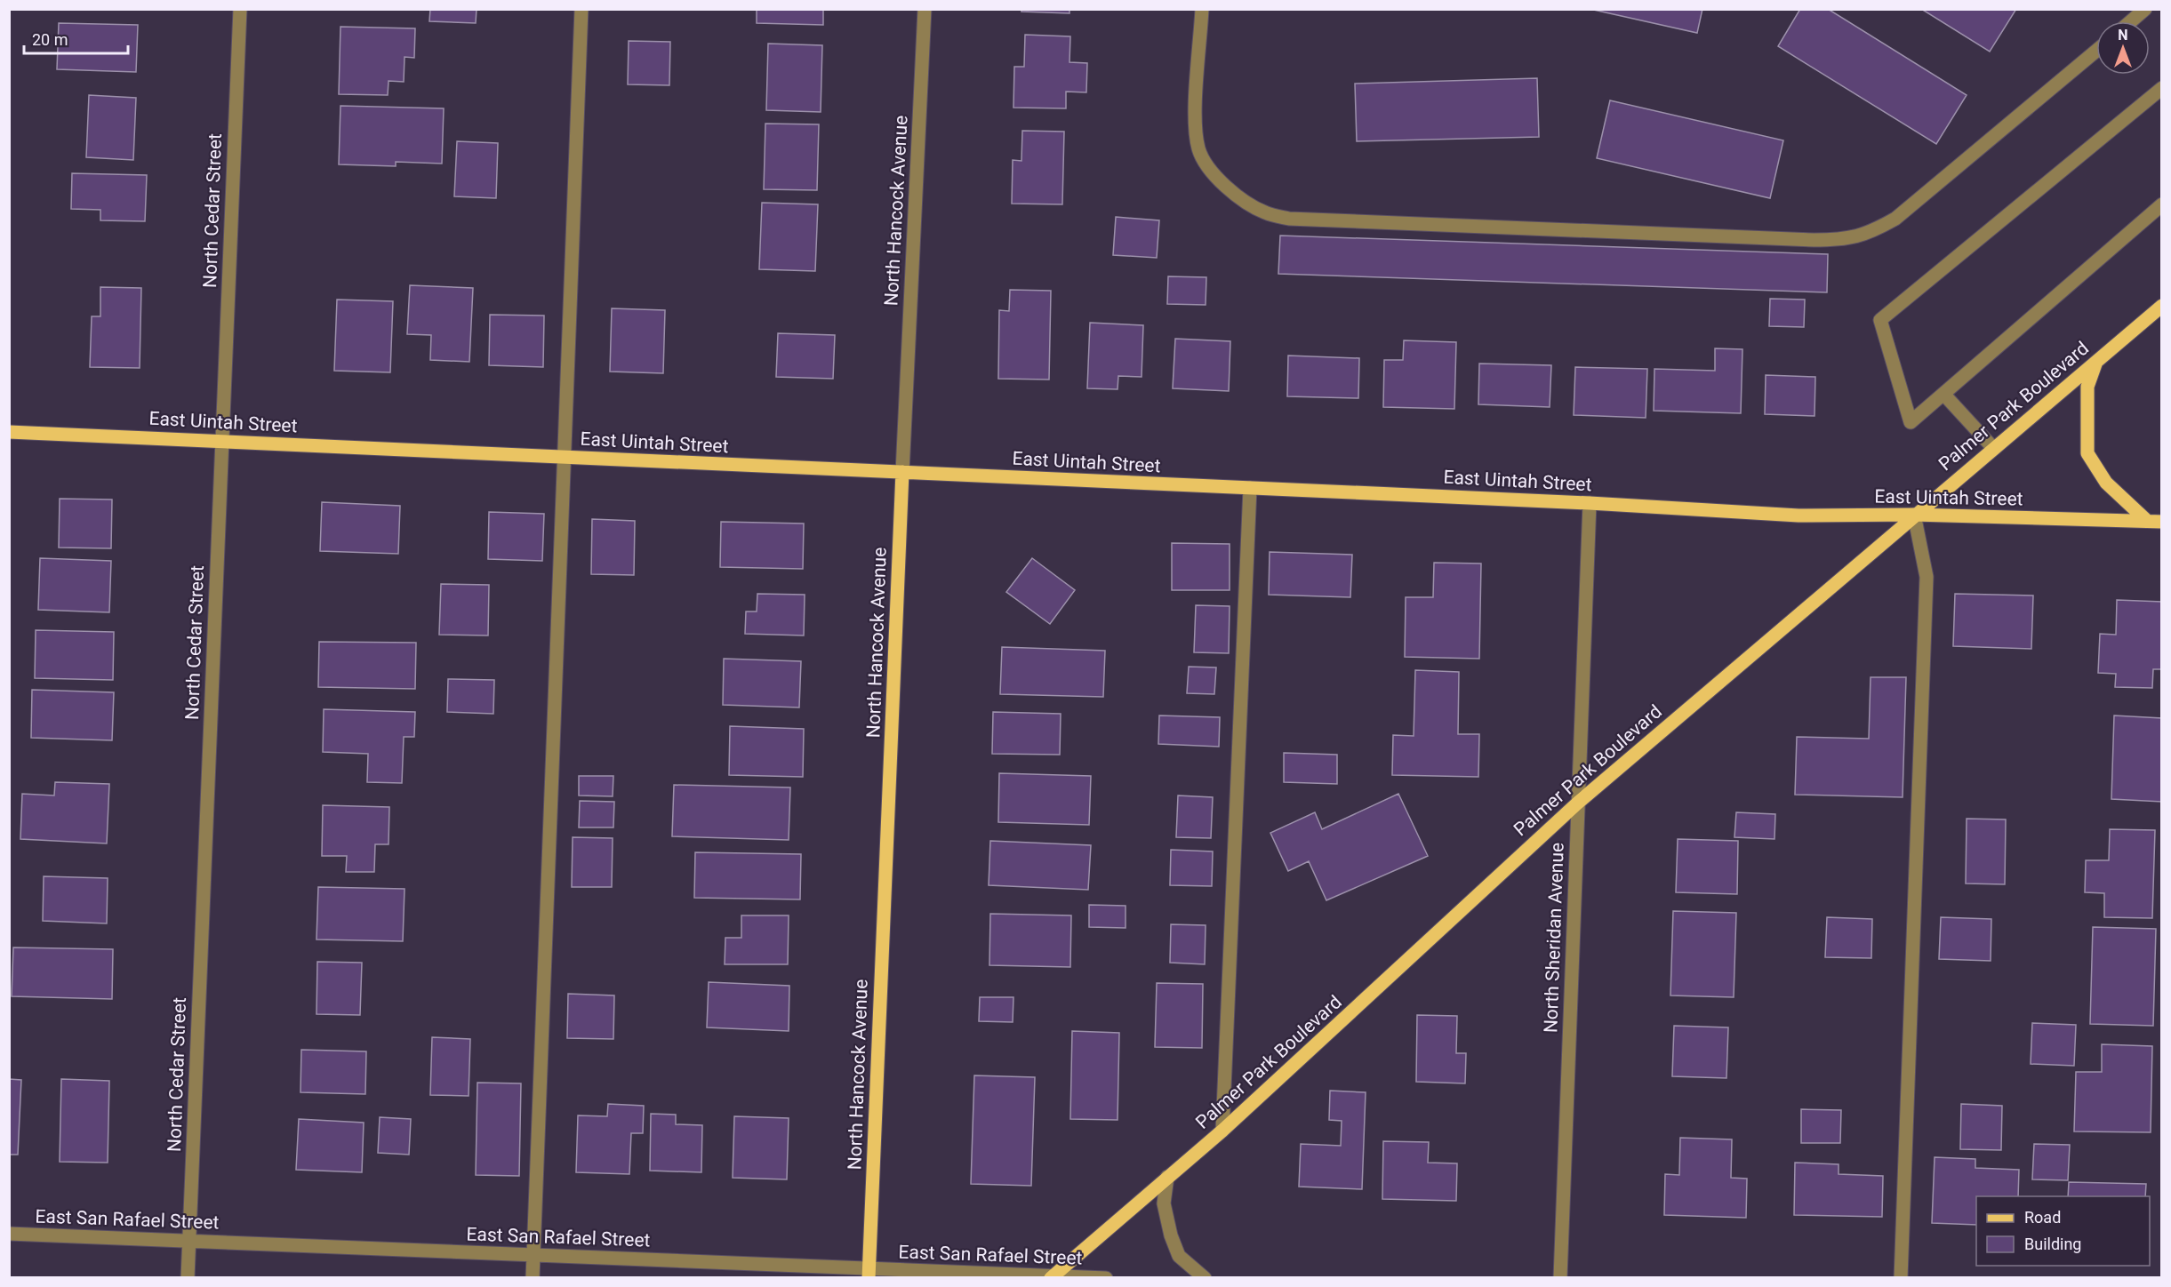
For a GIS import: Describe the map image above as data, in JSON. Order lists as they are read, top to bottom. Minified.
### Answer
{"streets":{"main road":["North Hancock Avenue","Palmer Park Boulevard","East Uintah Street"],"street":["North Cedar Street","North Sheridan Avenue","East San Rafael Street"]},"crossings":[["North Cedar Street","East Uintah Street"],["North Cedar Street","East San Rafael Street"],["North Hancock Avenue","East Uintah Street"],["North Hancock Avenue","East San Rafael Street"],["Palmer Park Boulevard","East Uintah Street"],["Palmer Park Boulevard","North Sheridan Avenue"],["Palmer Park Boulevard","East San Rafael Street"],["East Uintah Street","North Sheridan Avenue"]],"legend":["Road","Building"],"scale_bar":"20 m","north":"top"}
